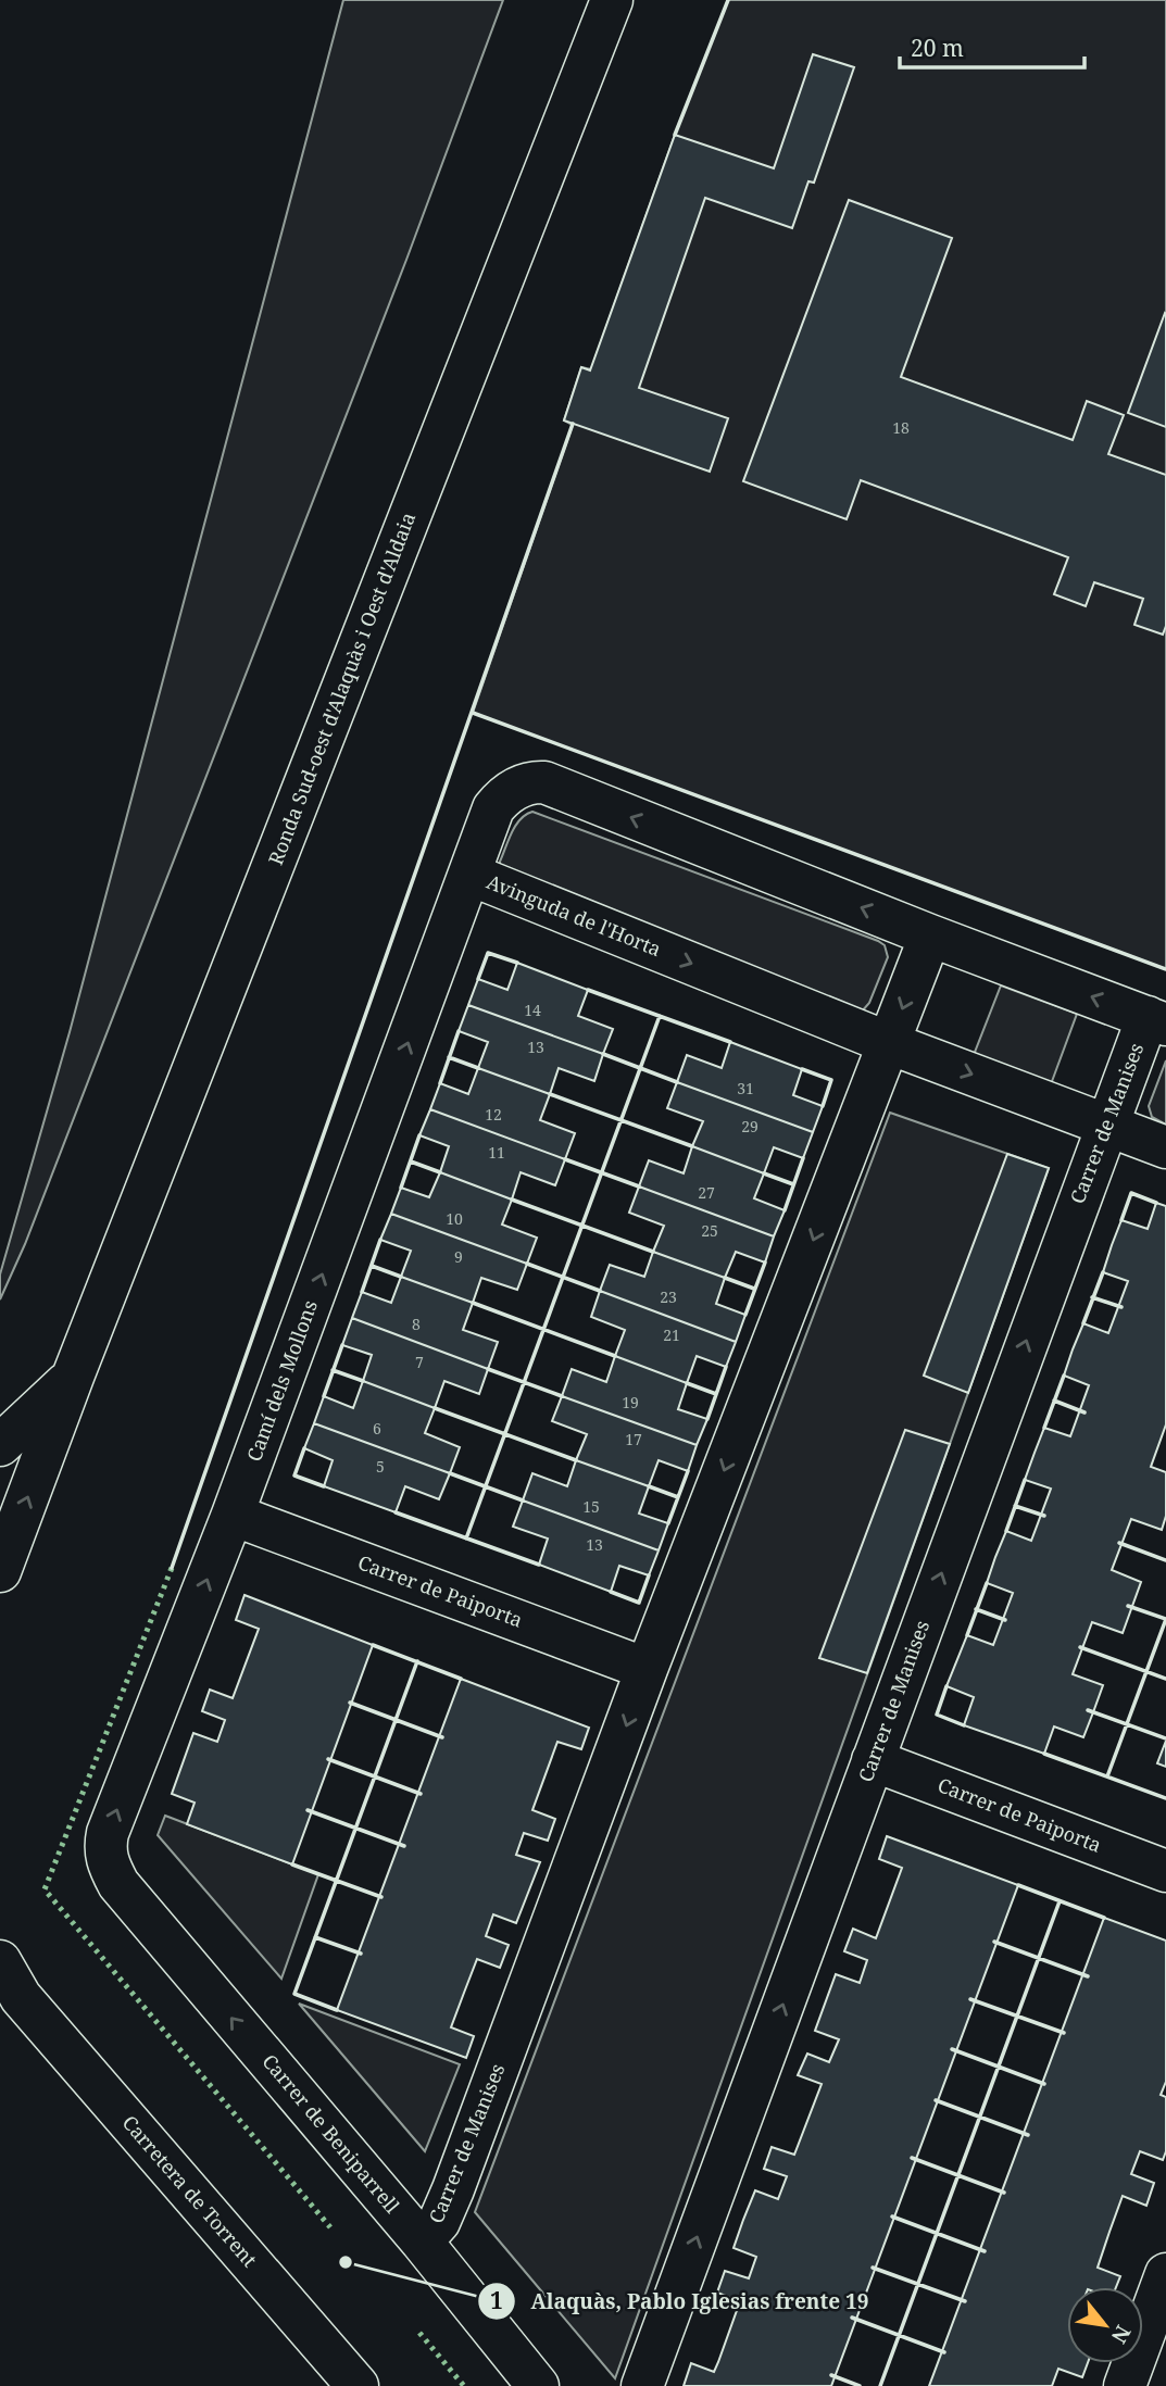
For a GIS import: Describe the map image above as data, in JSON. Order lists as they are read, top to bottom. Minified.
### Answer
{"streets":{"street":["Ronda Sud-oest d'Alaquàs i Oest d'Aldaia","Avinguda de l'Horta","Carrer de Manises","Camí dels Mollons","Carrer de Paiporta","Carrer de Beniparrell","Carretera de Torrent"]},"crossings":[["Avinguda de l'Horta","Carrer de Manises"],["Avinguda de l'Horta","Camí dels Mollons"],["Carrer de Manises","Carrer de Paiporta"],["Carrer de Manises","Carrer de Beniparrell"],["Camí dels Mollons","Carrer de Paiporta"],["Camí dels Mollons","Carrer de Beniparrell"]],"one_way":["Camí dels Mollons","Carrer de Beniparrell"],"places":["Alaquàs, Pablo Iglesias frente 19"],"house_numbers":["18","14","13","31","12","29","11","27","10","25","9","23","8","21","7","19","6","17","5","15","13"],"scale_bar":"20 m","north":"bottom right"}
